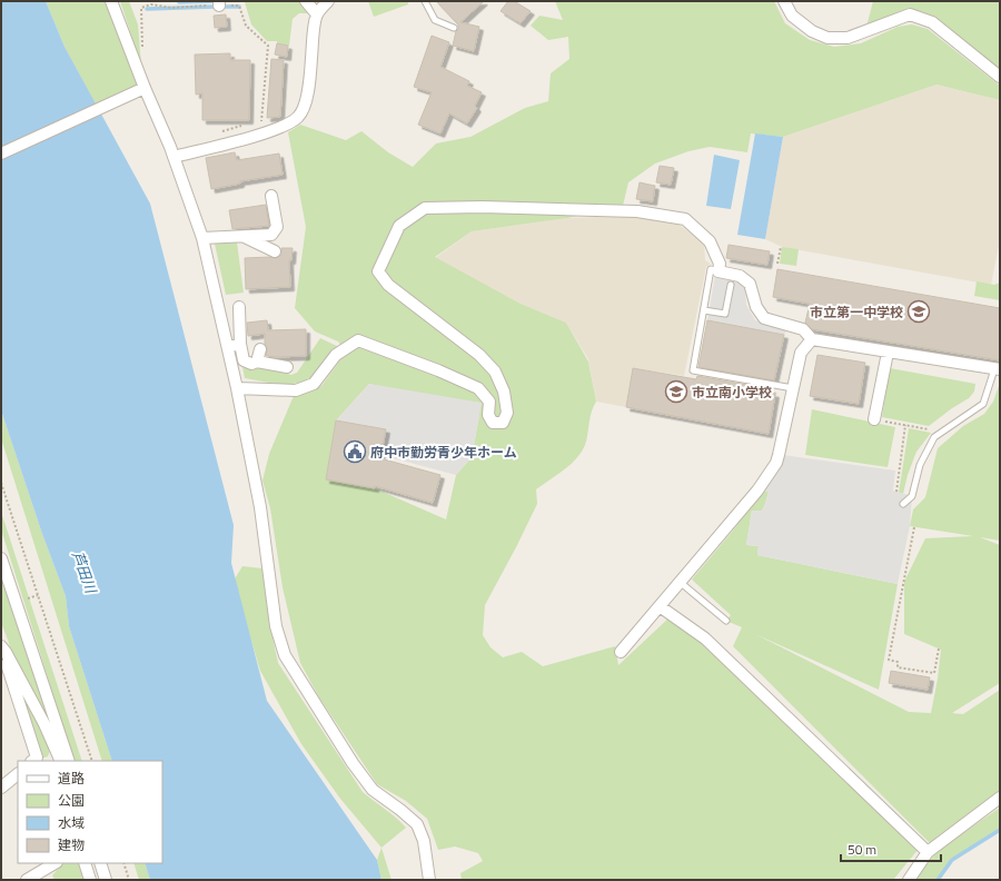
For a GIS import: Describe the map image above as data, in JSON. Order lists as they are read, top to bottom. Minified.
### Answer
{"water":["芦田川"],"places":{"school or university":["市立第一中学校","市立南小学校"],"public building":["府中市勤労青少年ホーム"]},"legend":["道路","公園","水域","建物"],"scale_bar":"50 m"}
